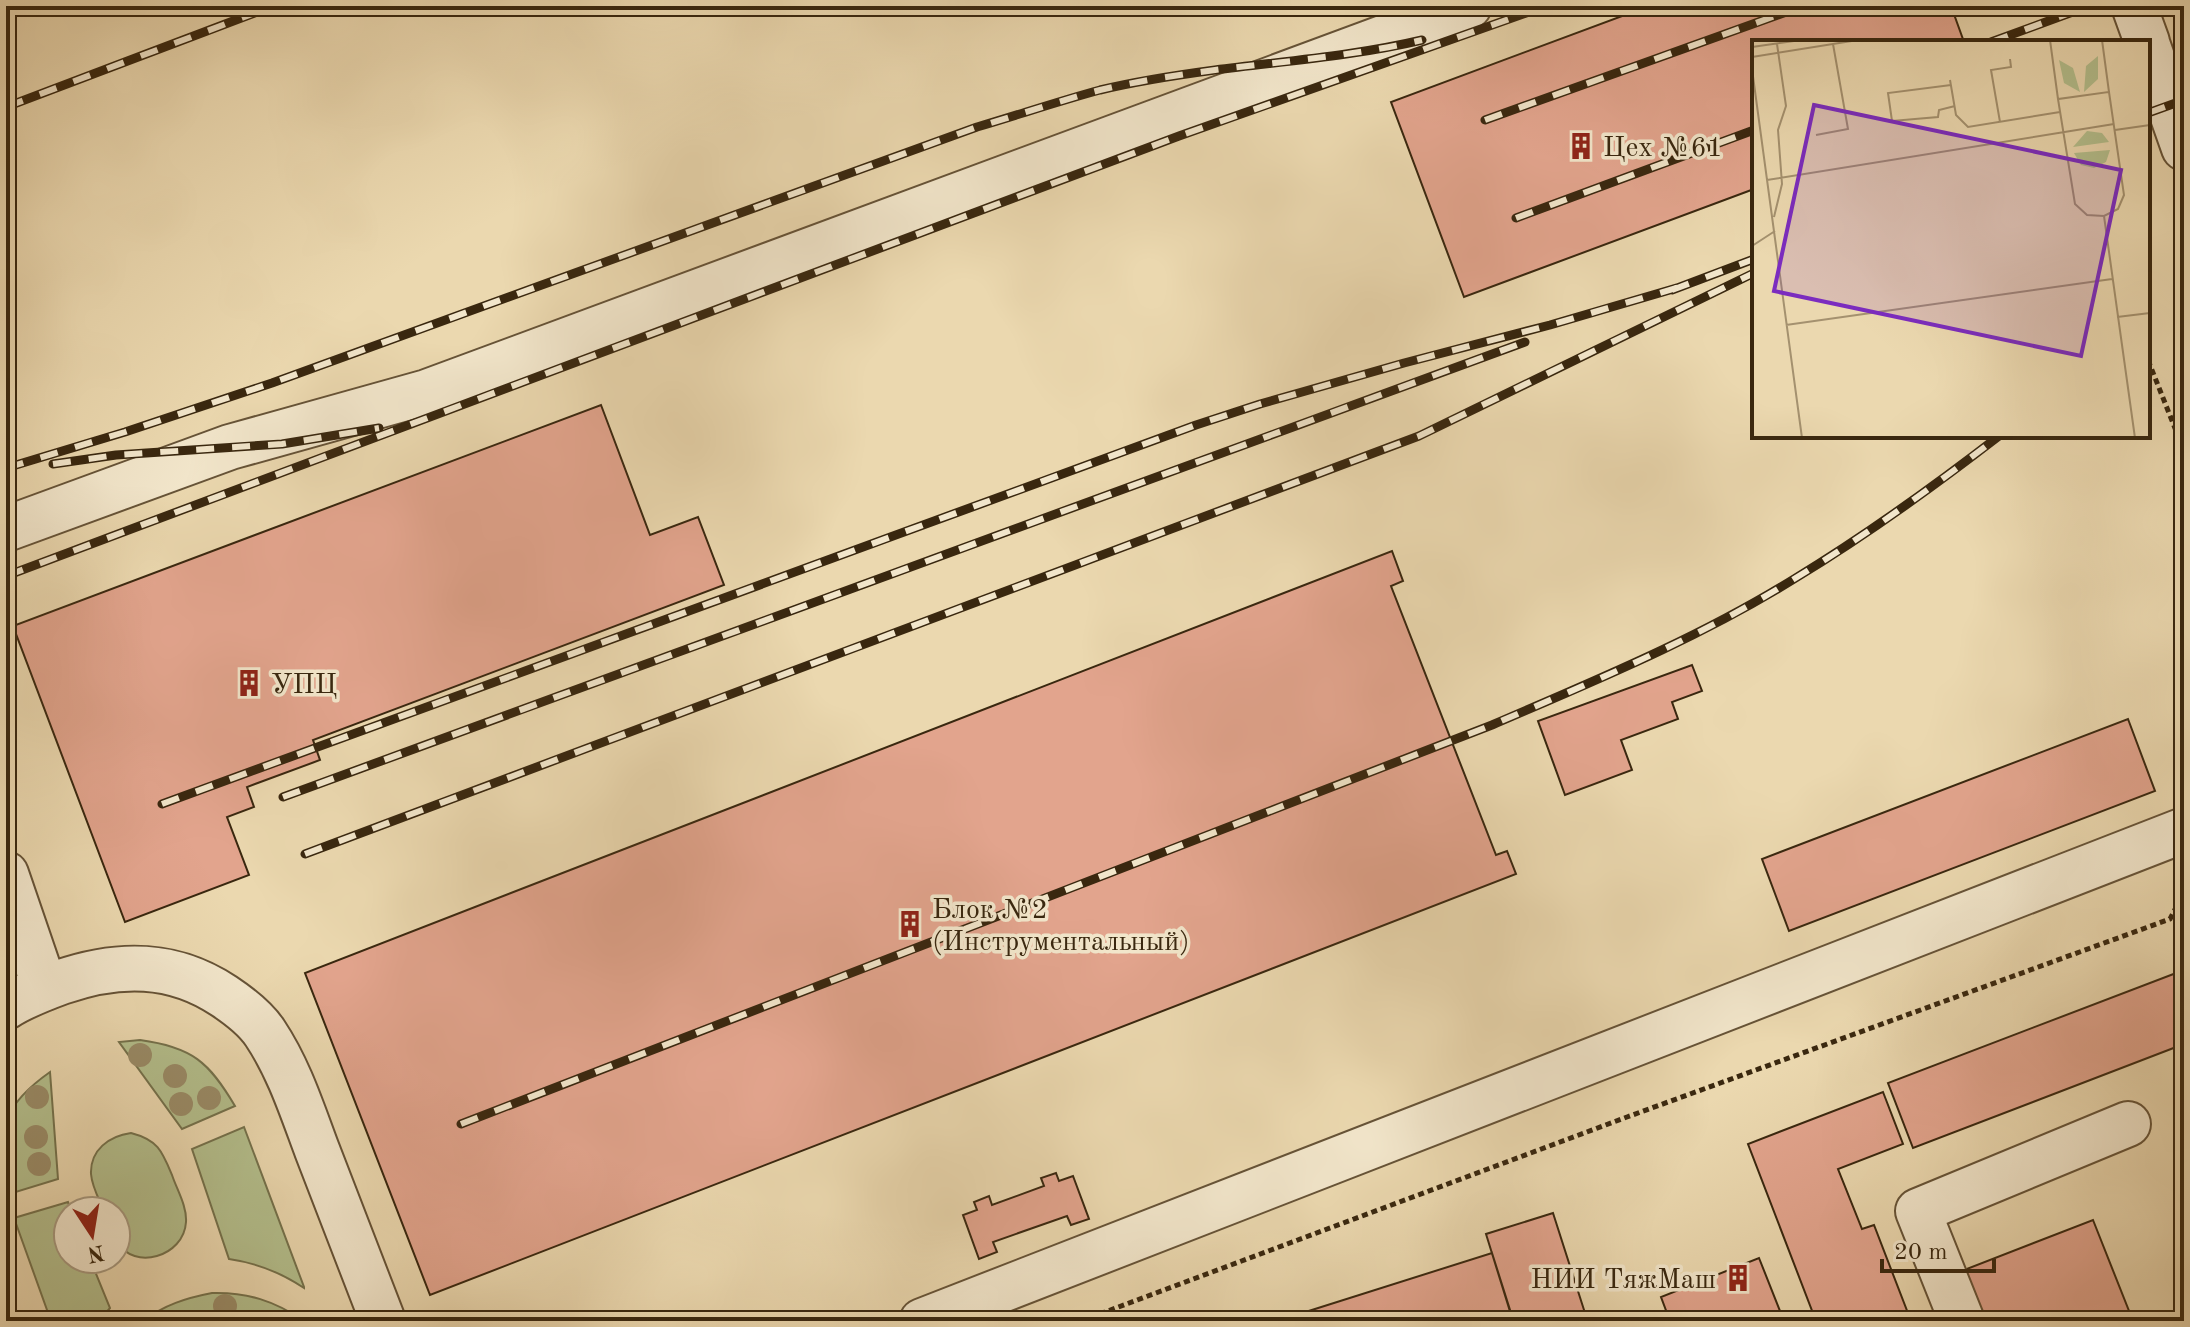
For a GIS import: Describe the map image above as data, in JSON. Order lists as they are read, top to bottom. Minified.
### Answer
{"places":{"building":["Цех №61","УПЦ","Блок №2 (Инструментальный)","НИИ ТяжМаш"]},"scale_bar":"20 m","north":"bottom"}
